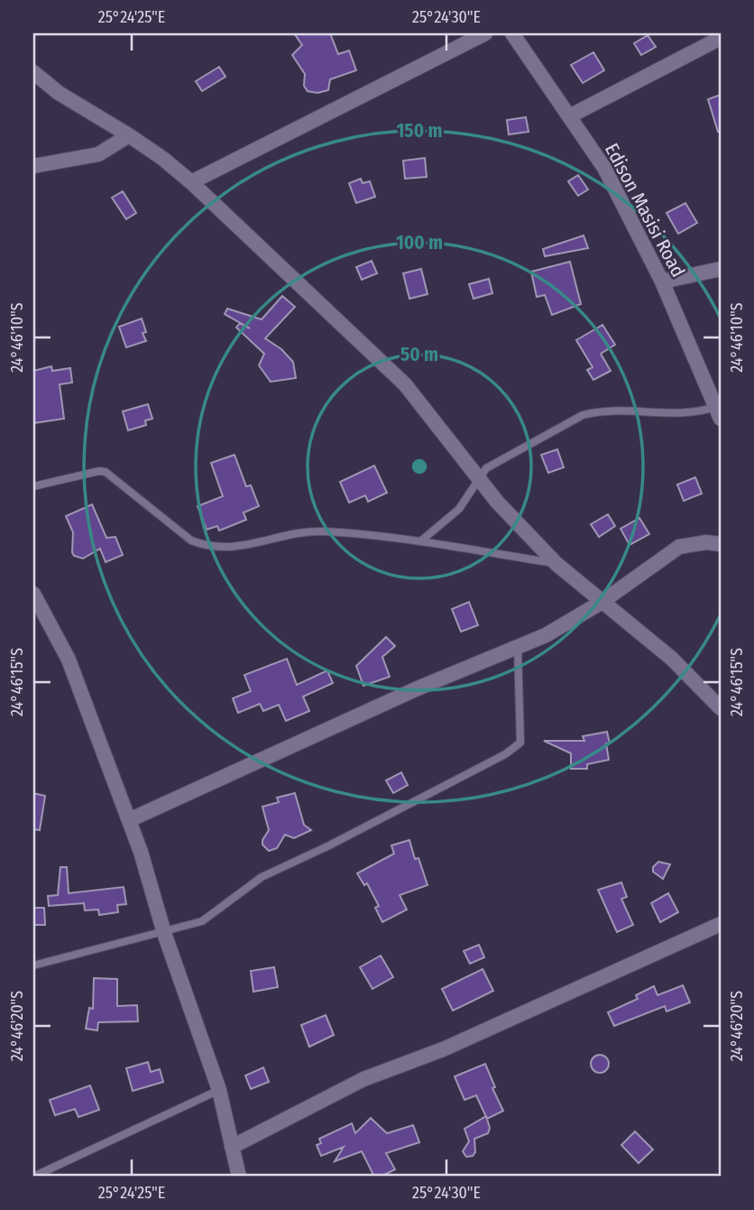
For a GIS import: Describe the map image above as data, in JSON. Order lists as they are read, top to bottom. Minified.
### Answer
{"streets":{"street":["Edison Masisi Road"]},"coordinates":["25°24'25\"E","25°24'30\"E","24°46'10\"S","24°46'15\"S","24°46'20\"S"],"rings":["150 m","100 m","50 m"]}
